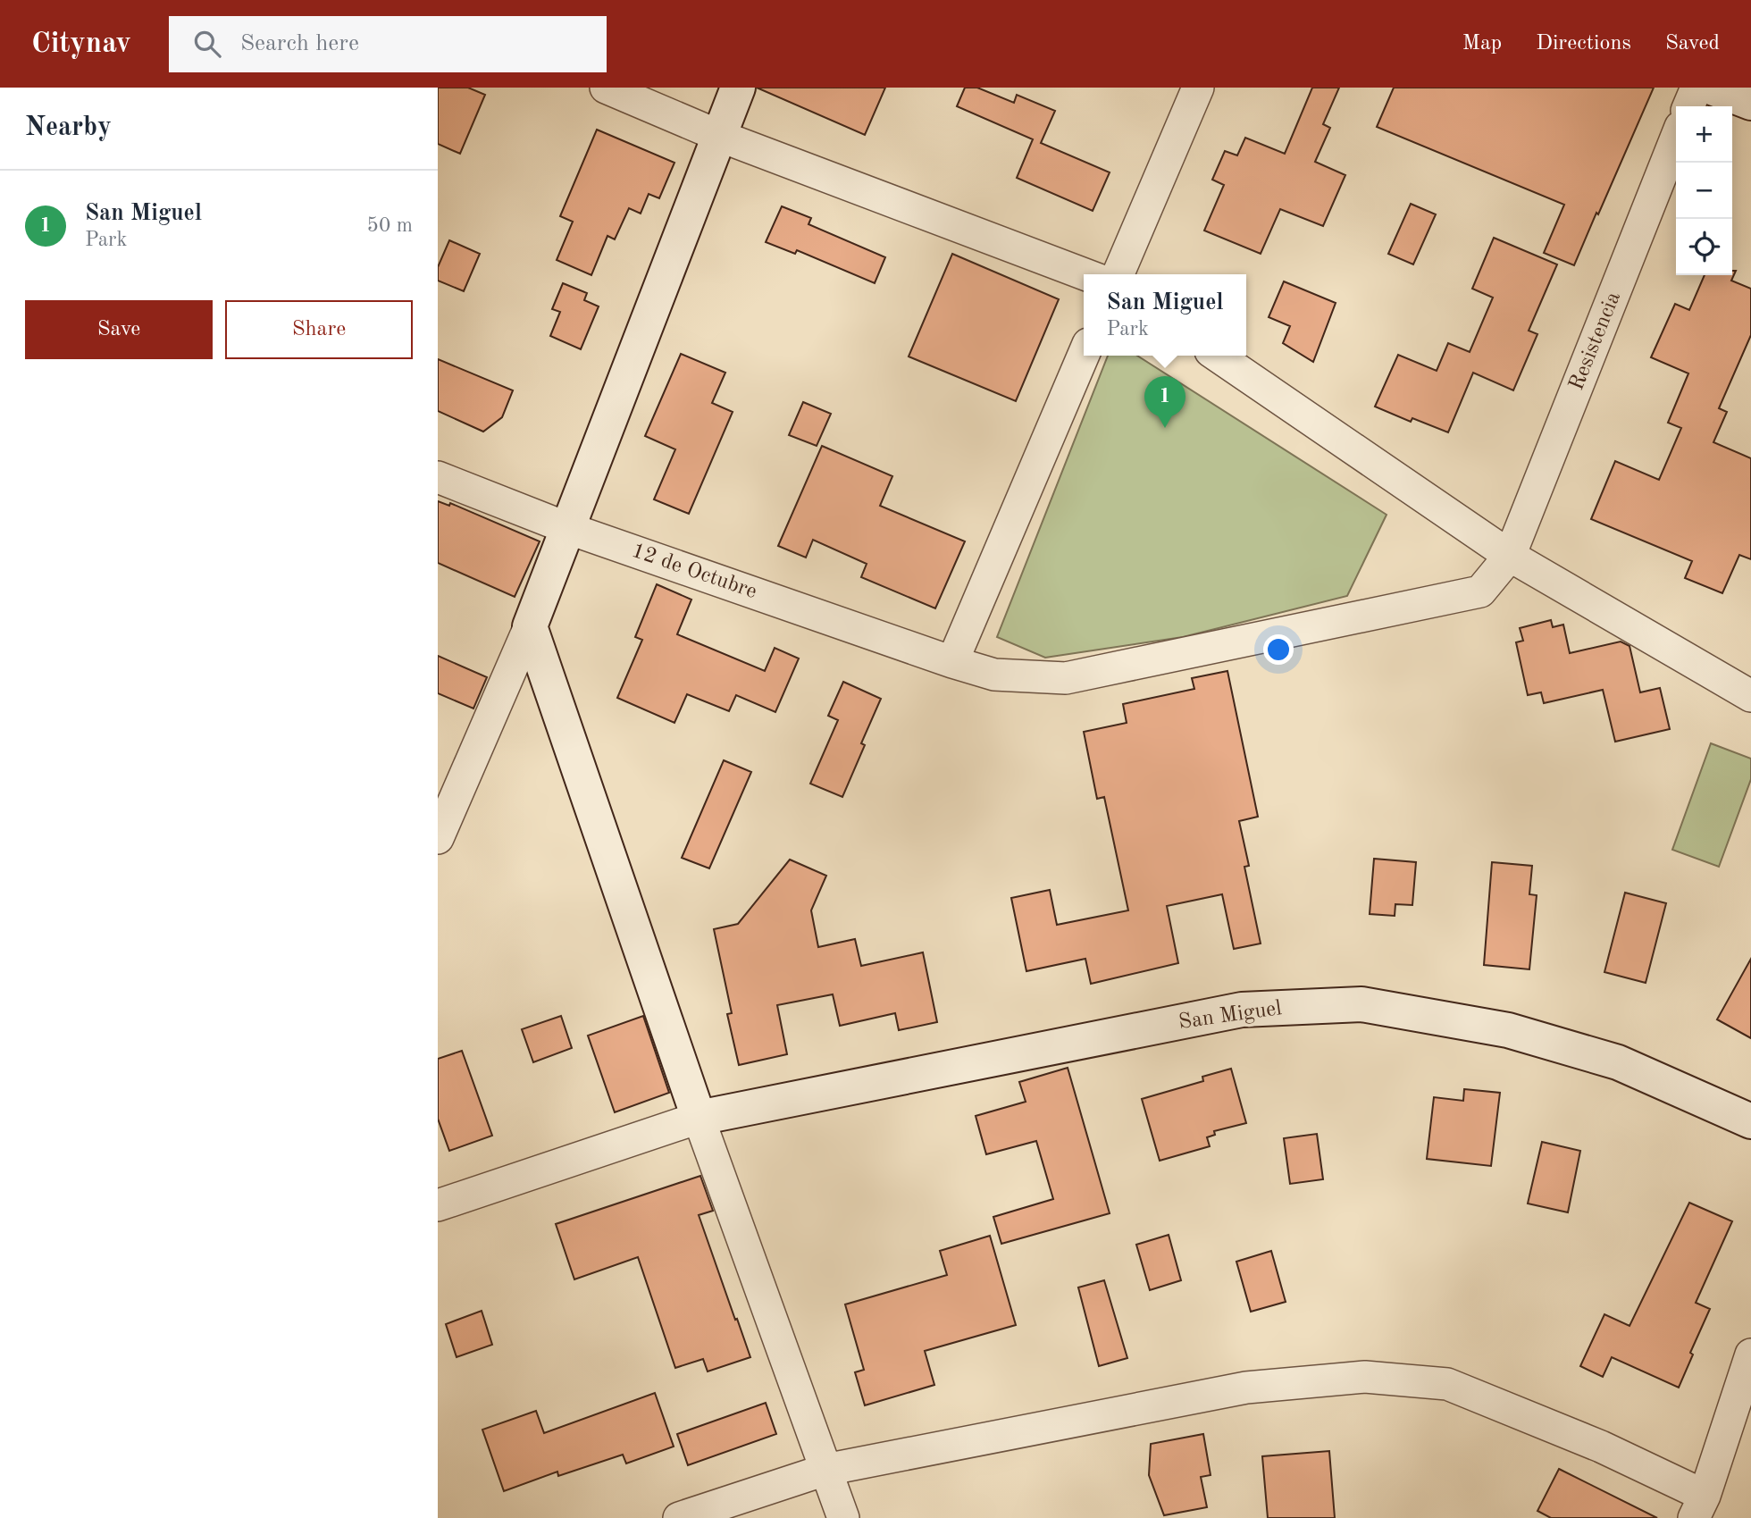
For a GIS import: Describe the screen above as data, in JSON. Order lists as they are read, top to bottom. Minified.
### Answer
{"streets":{"street":["Resistencia","12 de Octubre","San Miguel"]},"crossings":[["Resistencia","12 de Octubre"]],"page":{"header":"Citynav","search":"Search here","nav":["Map","Directions","Saved"],"heading":"Nearby","map_buttons":["+","−"],"list":[{"mark":"1","name":"San Miguel","note":"Park","value":"50 m"}],"popup":["San Miguel","Park"],"buttons":["Save","Share"],"pins":"1"}}
